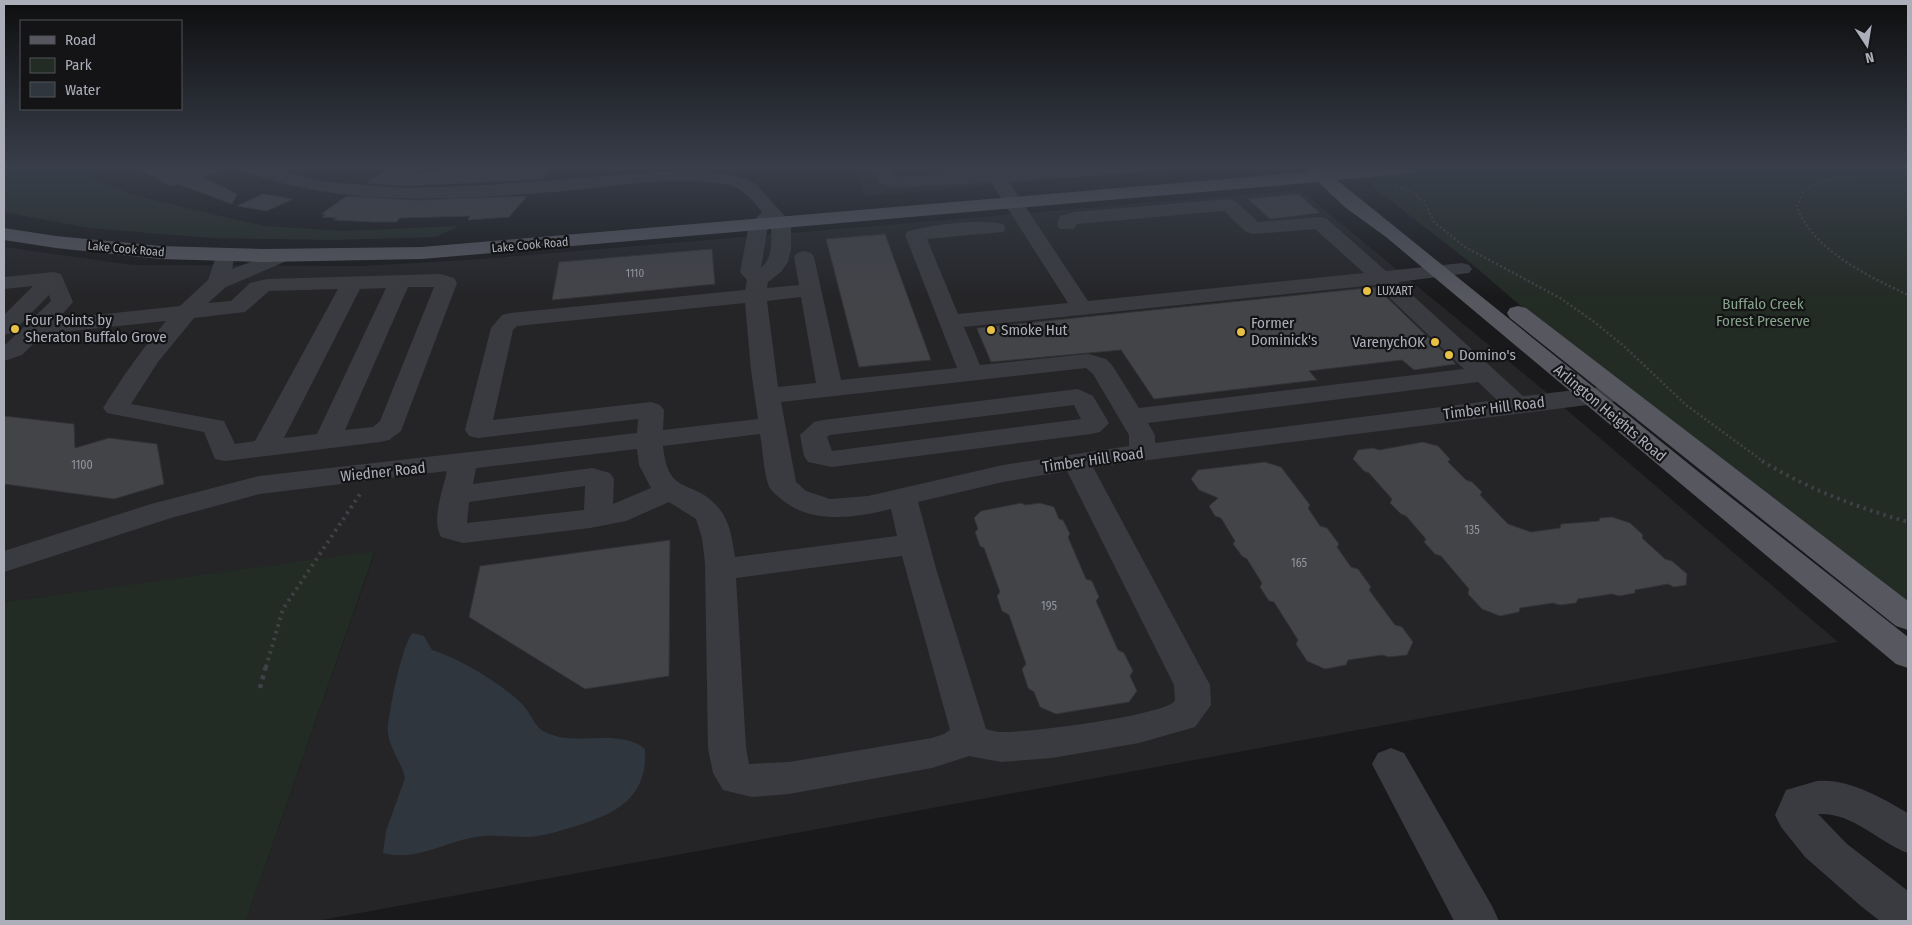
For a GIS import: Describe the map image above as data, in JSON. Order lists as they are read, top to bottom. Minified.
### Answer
{"streets":{"main road":["Lake Cook Road","Arlington Heights Road"],"street":["Timber Hill Road","Wiedner Road"]},"crossings":[["Timber Hill Road","Arlington Heights Road"],["Timber Hill Road","Wiedner Road"]],"parks":["Buffalo Creek Forest Preserve"],"places":["LUXART","Four Points by Sheraton Buffalo Grove","Smoke Hut","Former Dominick's","VarenychOK","Domino's"],"house_numbers":["1110","1100","135","165","195"],"legend":["Road","Park","Water"],"north":"bottom"}
